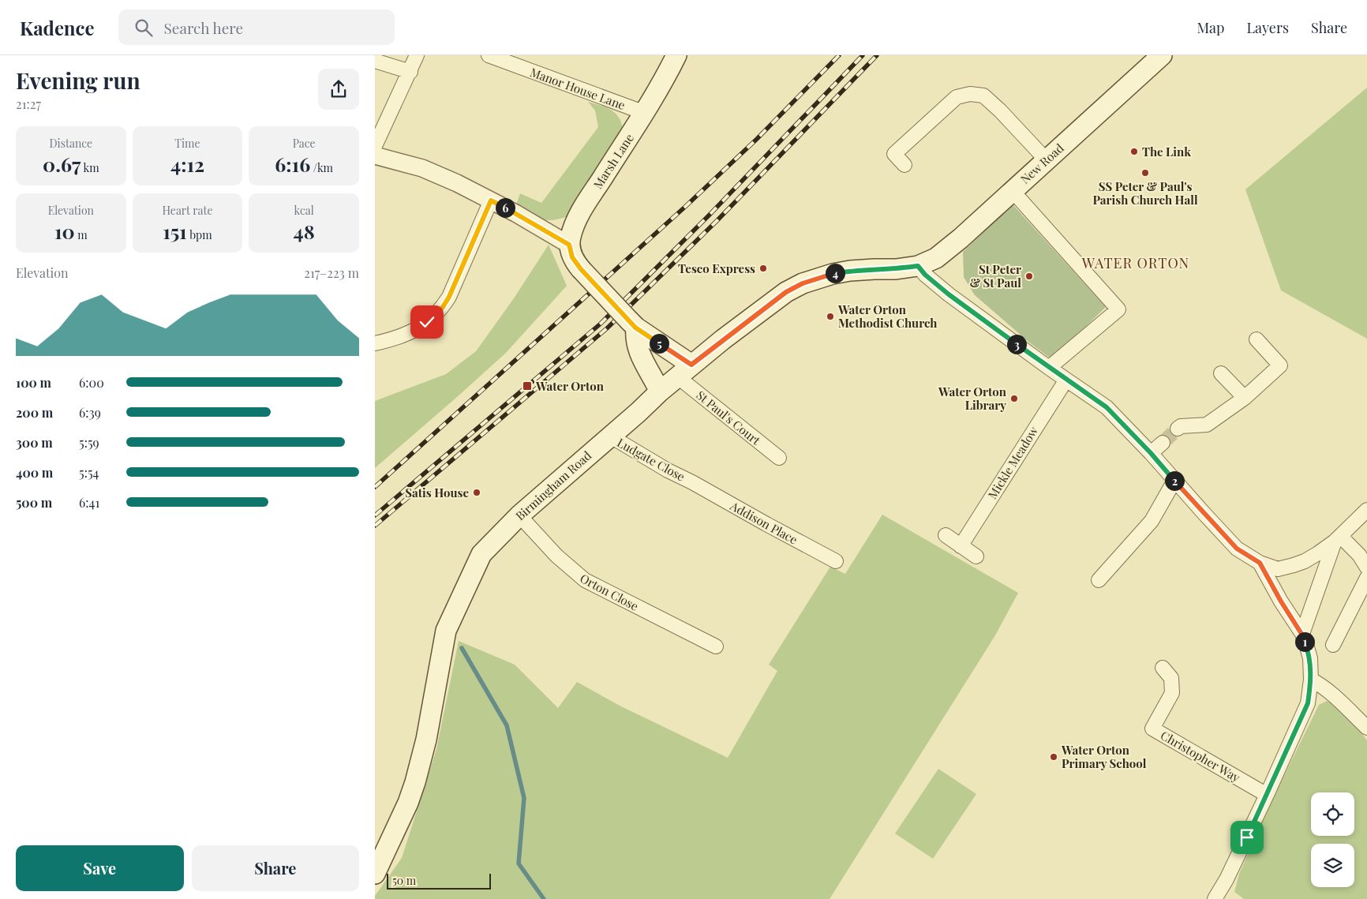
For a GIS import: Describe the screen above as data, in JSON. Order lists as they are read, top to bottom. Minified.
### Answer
{"streets":{"main road":["Marsh Lane","New Road","Birmingham Road"],"street":["Manor House Lane","St Paul's Court","Ludgate Close","Mickle Meadow","Addison Place","Orton Close","Christopher Way"]},"crossings":[["Manor House Lane","Marsh Lane"],["New Road","Birmingham Road"],["St Paul's Court","Birmingham Road"],["Ludgate Close","Birmingham Road"],["Ludgate Close","Addison Place"],["Birmingham Road","Orton Close"]],"districts":["WATER ORTON"],"places":{"other":["The Link","SS Peter & Paul's Parish Church Hall","Tesco Express","St Peter & St Paul","Water Orton Methodist Church","Water Orton Library","Satis House","Water Orton Primary School"],"transit":["Water Orton"]},"scale_bar":"50 m","page":{"header":"Kadence","search":"Search here","nav":["Map","Layers","Share"],"heading":["Evening run","21:27"],"stats":[["Distance","0.67 km"],["Time","4:12"],["Pace","6:16 /km"],["Elevation","10 m"],["Heart rate","151 bpm"],["kcal","48"]],"pins":["6","4","5","3","2","1"],"chart":["Elevation","217–223 m"],"list":[{"name":"100 m","note":"6:00"},{"name":"200 m","note":"6:39"},{"name":"300 m","note":"5:59"},{"name":"400 m","note":"5:54"},{"name":"500 m","note":"6:41"}],"buttons":["Save","Share"],"scale":"50 m"}}
